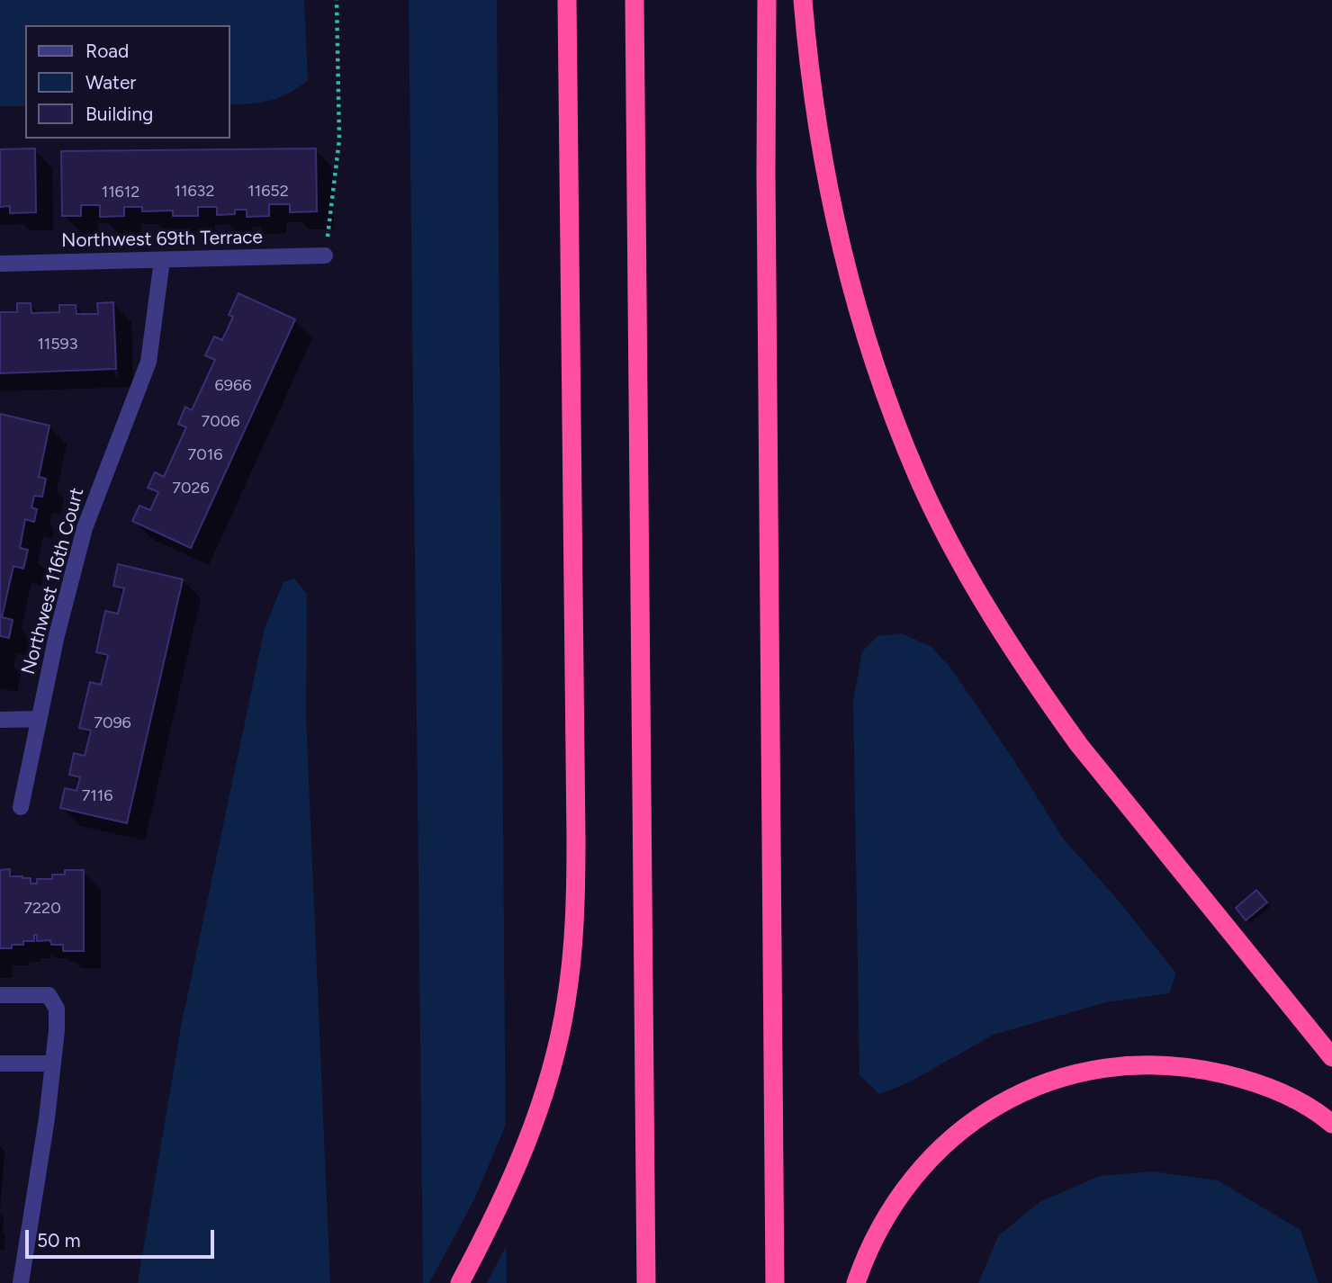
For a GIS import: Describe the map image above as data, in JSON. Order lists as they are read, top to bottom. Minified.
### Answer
{"streets":{"street":["Northwest 69th Terrace","Northwest 116th Court"]},"crossings":[["Northwest 69th Terrace","Northwest 116th Court"]],"house_numbers":["11632","11652","11612","11593","6966","7006","7016","7026","7096","7116","7220"],"legend":["Road","Water","Building"],"scale_bar":"50 m"}
